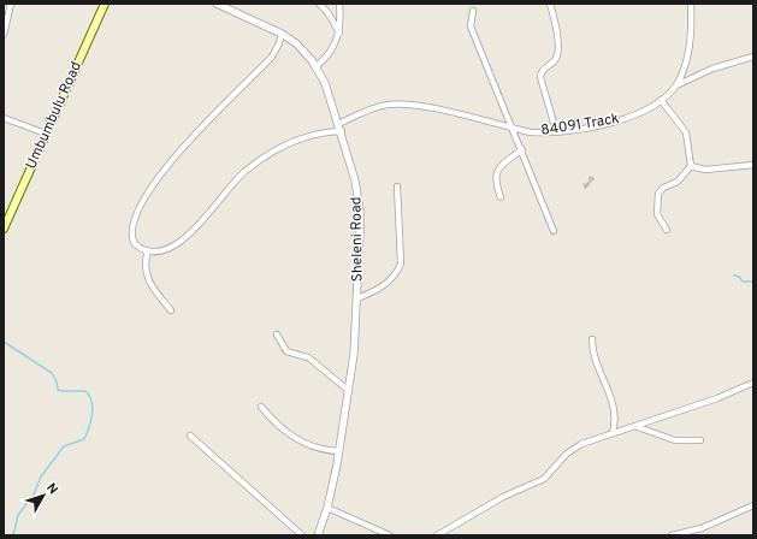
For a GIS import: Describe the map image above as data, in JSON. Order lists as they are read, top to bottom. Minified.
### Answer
{"streets":{"main road":["Umbumbulu Road"],"street":["84091 Track","Sheleni Road"]},"crossings":[["84091 Track","Sheleni Road"]],"north":"top right"}
